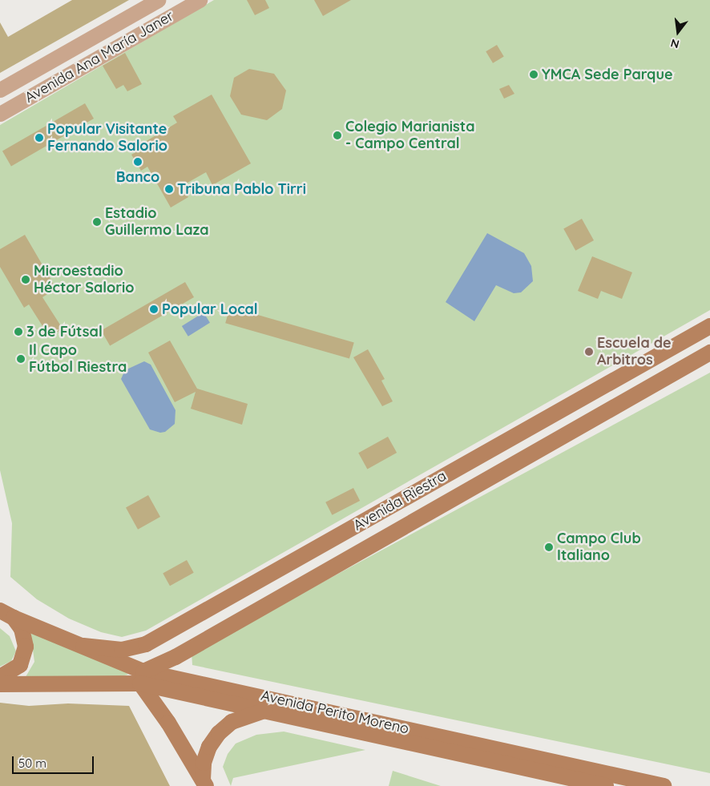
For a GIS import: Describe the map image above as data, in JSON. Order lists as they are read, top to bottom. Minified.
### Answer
{"streets":{"main road":["Avenida Riestra","Avenida Perito Moreno"],"street":["Avenida Ana María Janer"]},"crossings":[["Avenida Riestra","Avenida Perito Moreno"]],"places":["YMCA Sede Parque","Colegio Marianista - Campo Central","Popular Visitante Fernando Salorio","Banco","Tribuna Pablo Tirri","Estadio Guillermo Laza","Microestadio Héctor Salorio","Popular Local","3 de Fútsal","Escuela de Arbitros","Il Capo Fútbol Riestra","Campo Club Italiano"],"scale_bar":"50 m","north":"bottom"}
